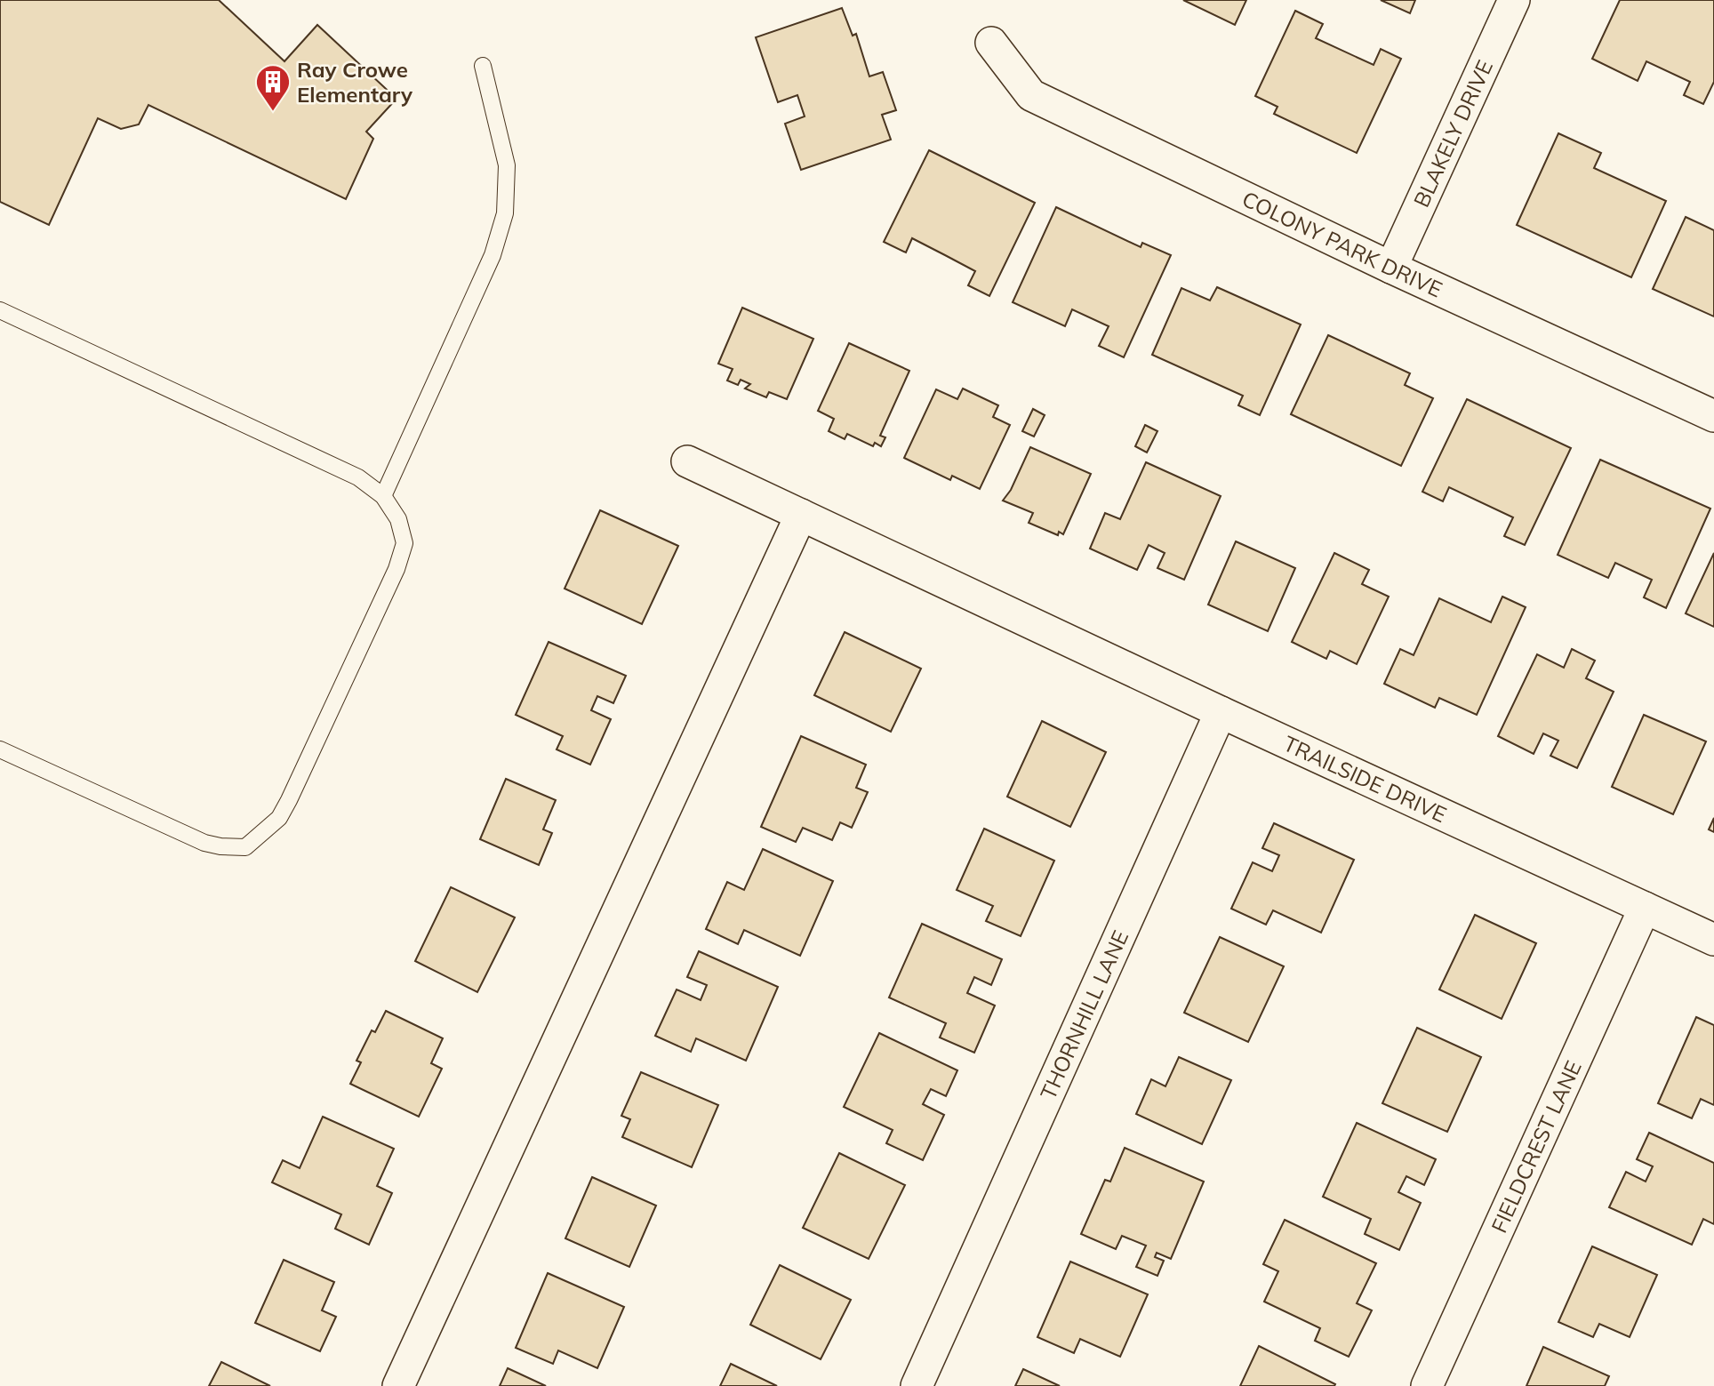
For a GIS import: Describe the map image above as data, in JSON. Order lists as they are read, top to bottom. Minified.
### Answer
{"streets":{"street":["BLAKELY DRIVE","COLONY PARK DRIVE","TRAILSIDE DRIVE","THORNHILL LANE","FIELDCREST LANE"]},"crossings":[["BLAKELY DRIVE","COLONY PARK DRIVE"],["TRAILSIDE DRIVE","THORNHILL LANE"],["TRAILSIDE DRIVE","FIELDCREST LANE"]],"places":{"building":["Ray Crowe Elementary"]}}
